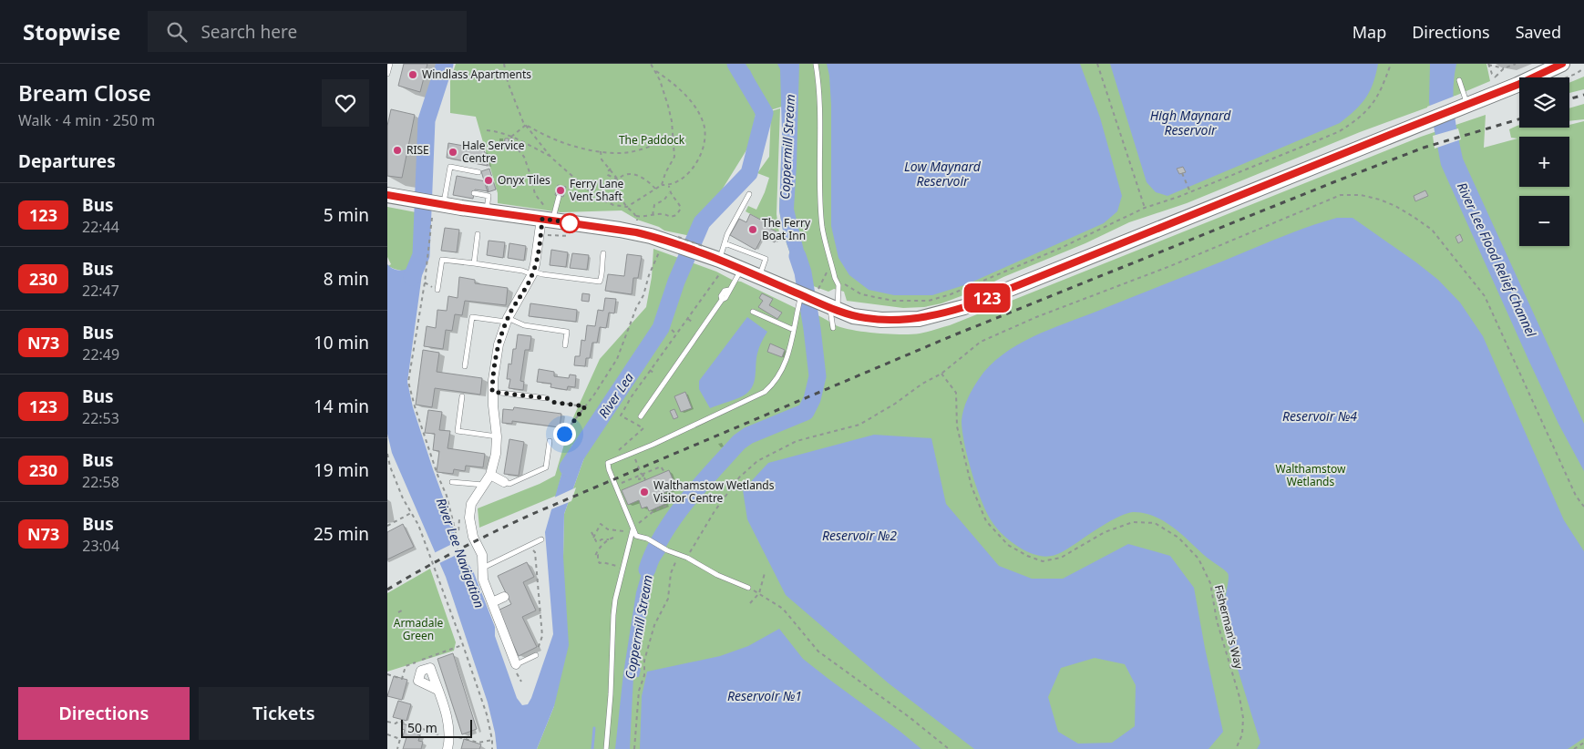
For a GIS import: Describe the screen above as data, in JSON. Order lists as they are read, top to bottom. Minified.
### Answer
{"streets":{"path":["Fisherman's Way"]},"water":["High Maynard Reservoir","Coppermill Stream","Low Maynard Reservoir","River Lee Flood Relief Channel","River Lea","Reservoir №4","Reservoir №2","River Lee Navigation","Reservoir №1"],"parks":["The Paddock","Walthamstow Wetlands","Armadale Green"],"places":["Windlass Apartments","RISE","Hale Service Centre","Onyx Tiles","Ferry Lane Vent Shaft","The Ferry Boat Inn","Walthamstow Wetlands Visitor Centre"],"lines":["bus line 123"],"scale_bar":"50 m","page":{"header":"Stopwise","search":"Search here","nav":["Map","Directions","Saved"],"heading":[["Bream Close","Walk · 4 min · 250 m"],"Departures"],"on_map":"123","map_buttons":["+","−"],"list":[{"mark":"123","name":"Bus","note":"22:44","value":"5 min"},{"mark":"230","name":"Bus","note":"22:47","value":"8 min"},{"mark":"N73","name":"Bus","note":"22:49","value":"10 min"},{"mark":"123","name":"Bus","note":"22:53","value":"14 min"},{"mark":"230","name":"Bus","note":"22:58","value":"19 min"},{"mark":"N73","name":"Bus","note":"23:04","value":"25 min"}],"buttons":["Directions","Tickets"],"scale":"50 m"}}
